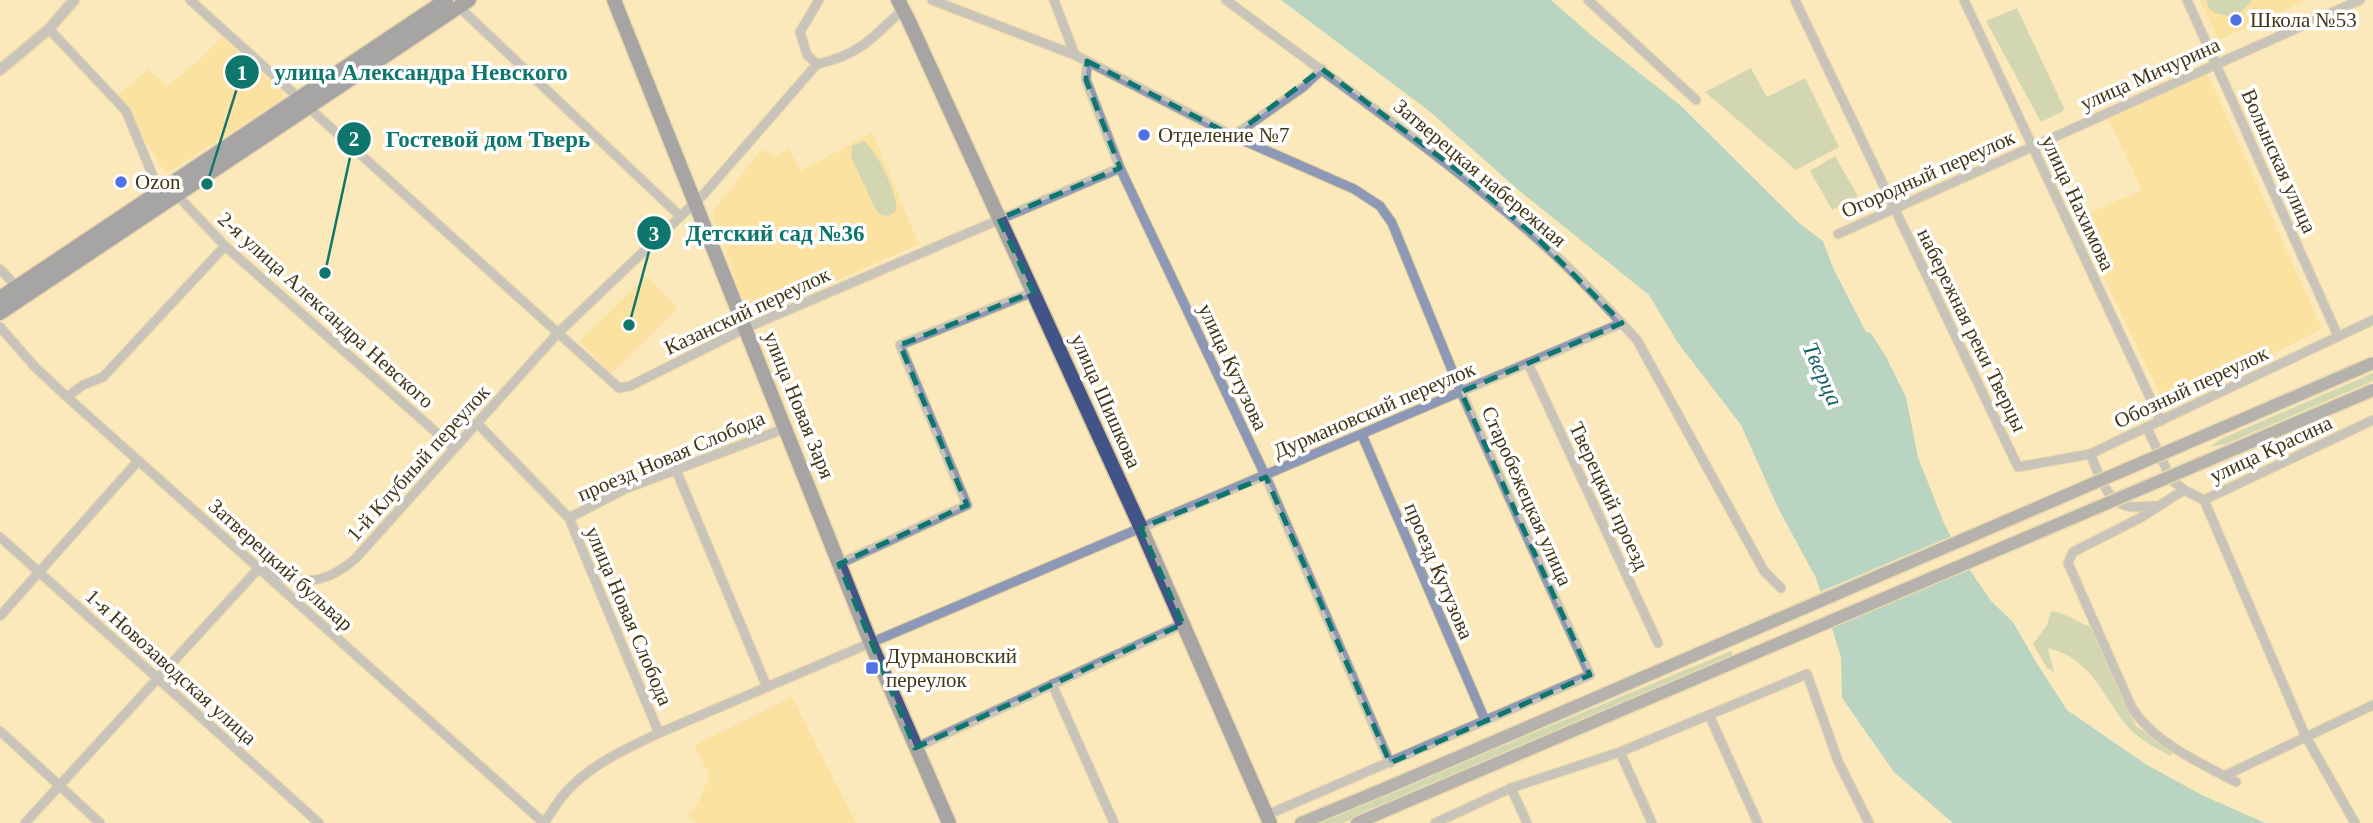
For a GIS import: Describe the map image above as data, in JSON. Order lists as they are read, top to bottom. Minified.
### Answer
{"streets":{"main road":["улица Шишкова","улица Новая Заря"],"street":["улица Мичурина","Волынская улица","Затверецкая набережная","Огородный переулок","улица Нахимова","2-я улица Александра Невского","Казанский переулок","набережная реки Тверцы","улица Кутузова","Обозный переулок","Дурмановский переулок","улица Красина","проезд Новая Слобода","1-й Клубный переулок","Старобежецкая улица","Тверецкий проезд","Затверецкий бульвар","проезд Кутузова","улица Новая Слобода","1-я Новозаводская улица"]},"crossings":[["улица Мичурина","Волынская улица"],["улица Мичурина","Огородный переулок"],["улица Мичурина","улица Нахимова"],["Волынская улица","Обозный переулок"],["Затверецкая набережная","Дурмановский переулок"],["Огородный переулок","улица Нахимова"],["Огородный переулок","набережная реки Тверцы"],["улица Нахимова","Обозный переулок"],["2-я улица Александра Невского","1-й Клубный переулок"],["Казанский переулок","улица Кутузова"],["Казанский переулок","улица Шишкова"],["Казанский переулок","улица Новая Заря"],["Казанский переулок","1-й Клубный переулок"],["набережная реки Тверцы","Обозный переулок"],["улица Кутузова","Дурмановский переулок"],["улица Кутузова","Старобежецкая улица"],["улица Шишкова","Дурмановский переулок"],["улица Новая Заря","Дурмановский переулок"],["улица Новая Заря","проезд Новая Слобода"],["улица Новая Заря","1-й Клубный переулок"],["Дурмановский переулок","Старобежецкая улица"],["Дурмановский переулок","Тверецкий проезд"],["Дурмановский переулок","Затверецкий бульвар"],["Дурмановский переулок","проезд Кутузова"],["Дурмановский переулок","улица Новая Слобода"],["проезд Новая Слобода","улица Новая Слобода"],["1-й Клубный переулок","Затверецкий бульвар"],["1-й Клубный переулок","улица Новая Слобода"],["Старобежецкая улица","проезд Кутузова"]],"water":["Тверца"],"places":{"other":["Школа №53","Отделение №7","Ozon","улица Александра Невского","Гостевой дом Тверь","Детский сад №36"],"transit":["Дурмановский переулок"]}}
